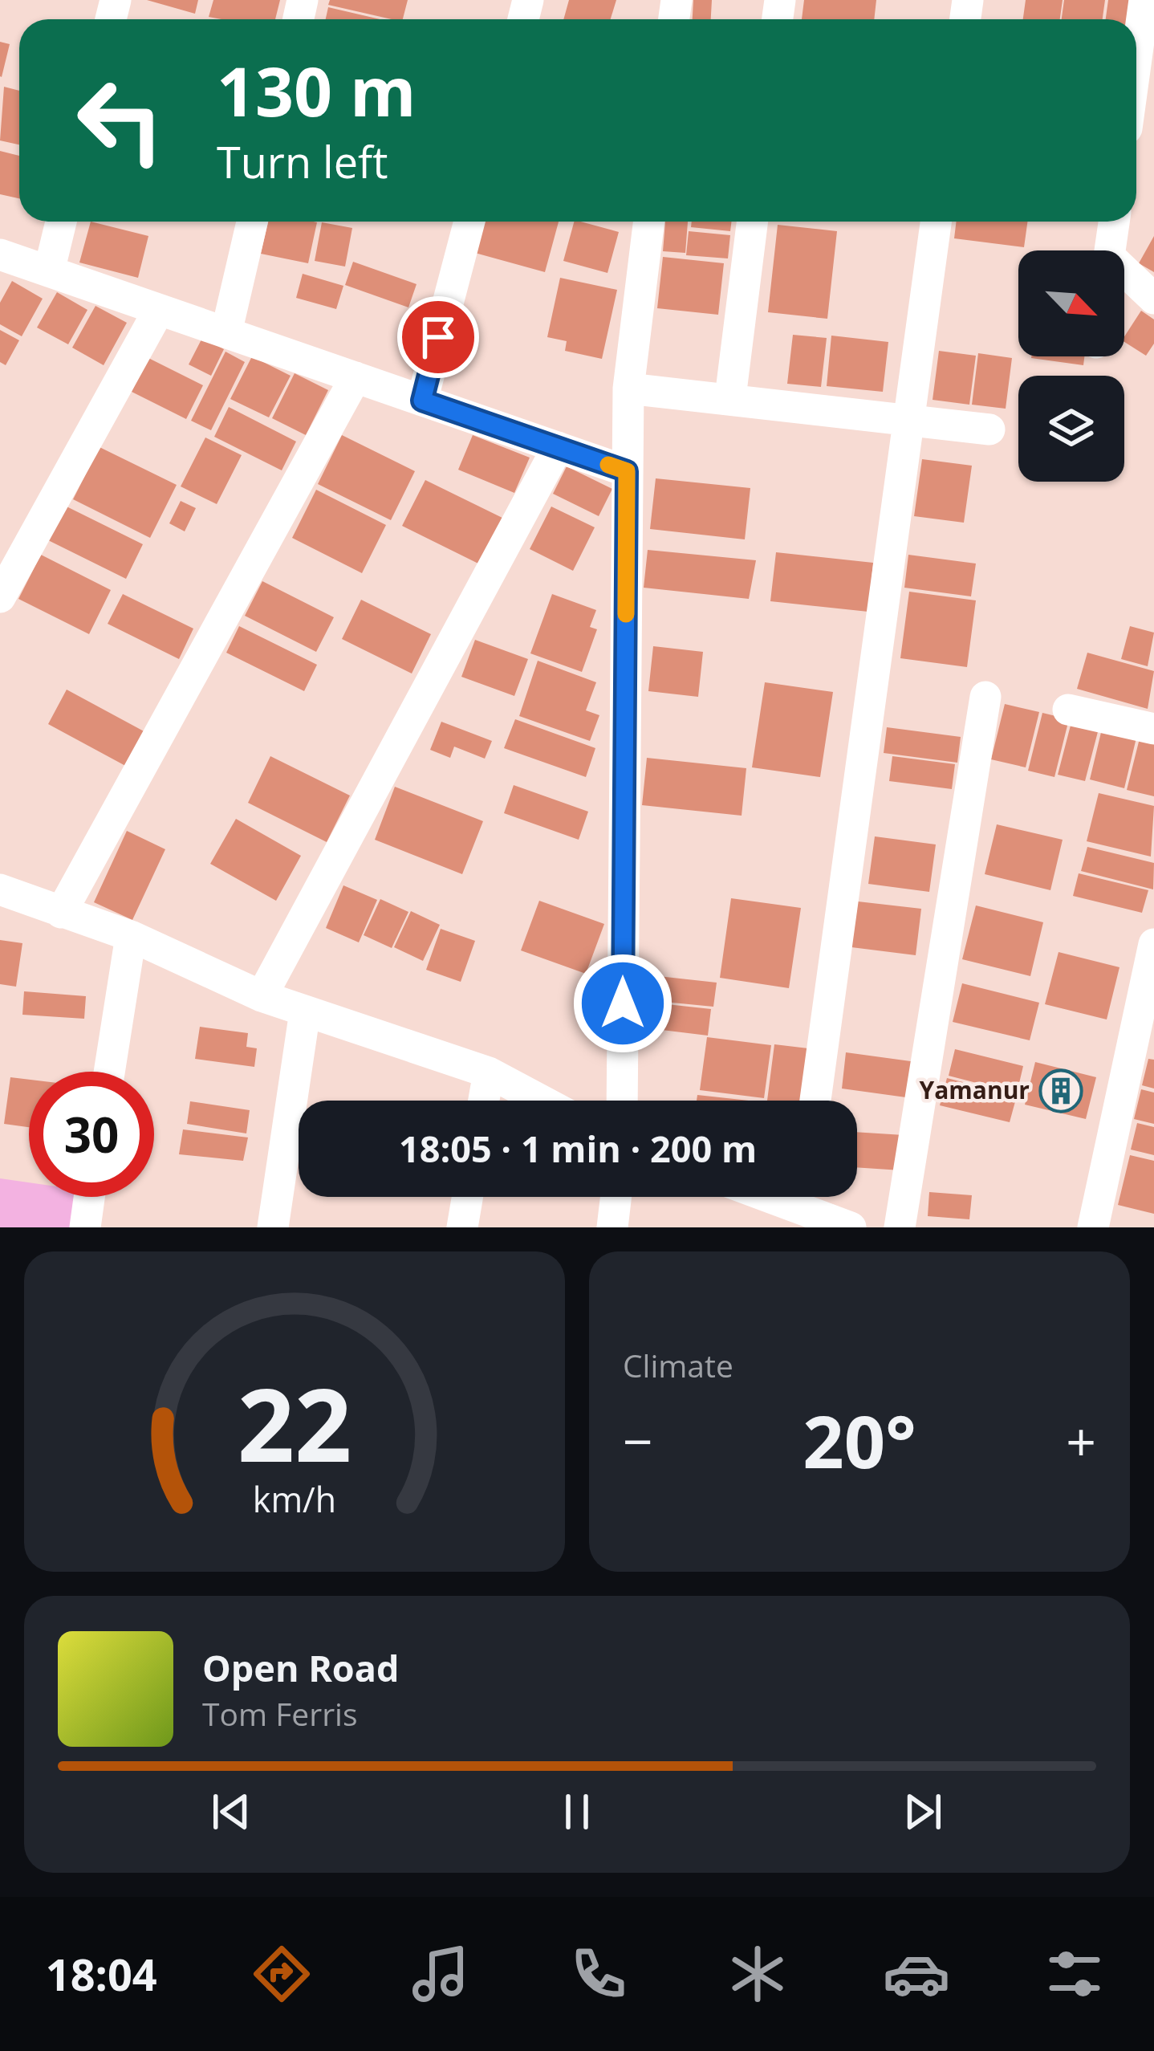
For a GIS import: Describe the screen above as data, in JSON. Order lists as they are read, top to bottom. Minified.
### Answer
{"places":{"building":["Yamanur"]},"north":"bottom right","page":{"turn":["130 m","Turn left"],"limit":"30","trip":"18:05 · 1 min · 200 m","tile":"Climate","heat":["−","20°","+"],"song":["Open Road","Tom Ferris"],"tabs":"18:04","gauge":["22","km/h"]}}
